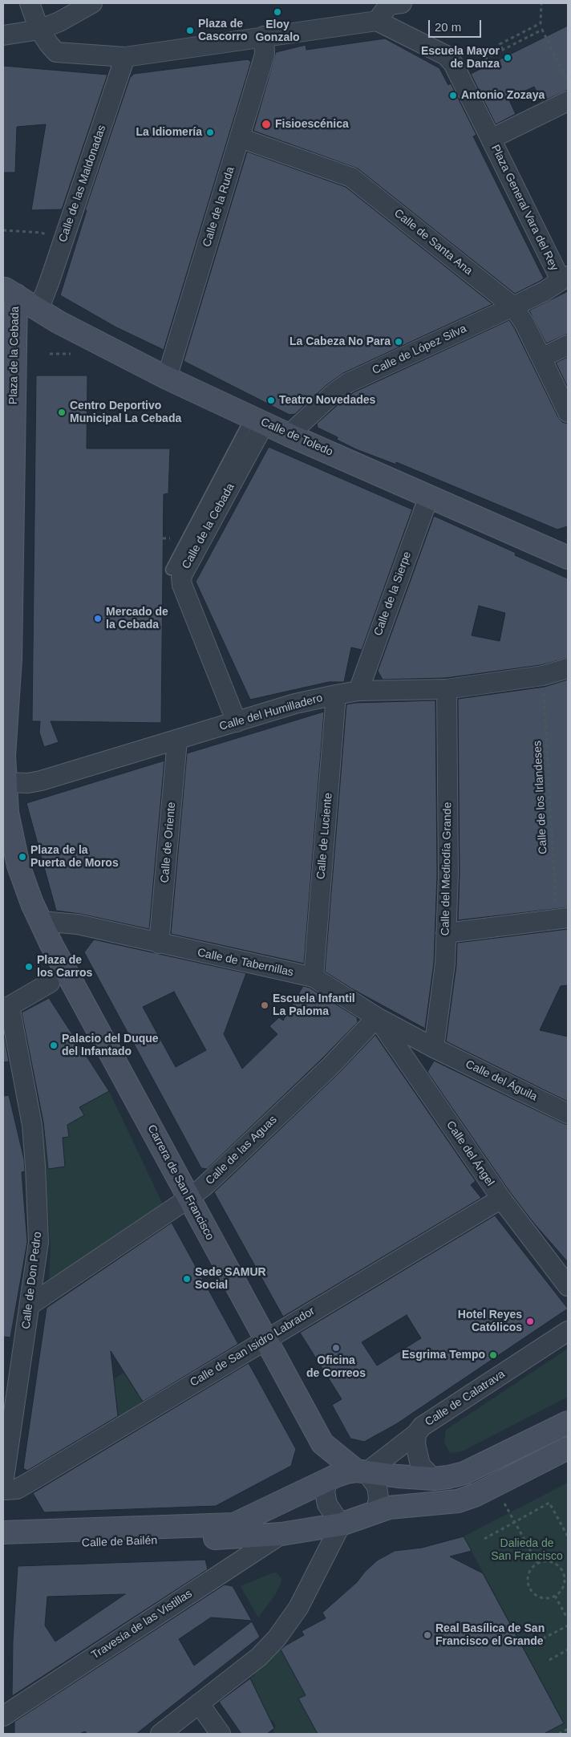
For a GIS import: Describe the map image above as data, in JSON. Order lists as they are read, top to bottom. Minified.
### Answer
{"streets":{"street":["Calle de las Maldonadas","Calle de la Ruda","Plaza General Vara del Rey","Calle de Santa Ana","Calle de López Silva","Plaza de la Cebada","Calle de Toledo","Calle de la Cebada","Calle de la Sierpe","Calle del Humilladero","Calle de Luciente","Calle de Oriente","Calle del Mediodía Grande","Calle de Tabernillas","Calle del Águila","Calle de las Aguas","Calle del Ángel","Carrera de San Francisco","Calle de Don Pedro","Calle de San Isidro Labrador","Calle de Calatrava","Calle de Bailén","Travesía de las Vistillas"],"path":["Calle de los Irlandeses"]},"crossings":[["Calle de las Maldonadas","Plaza de la Cebada"],["Calle de las Maldonadas","Calle de Toledo"],["Calle de la Ruda","Calle de Santa Ana"],["Calle de la Ruda","Calle de Toledo"],["Plaza General Vara del Rey","Calle de López Silva"],["Calle de Santa Ana","Calle de López Silva"],["Calle de López Silva","Calle de Toledo"],["Plaza de la Cebada","Calle de Toledo"],["Plaza de la Cebada","Calle del Humilladero"],["Calle de Toledo","Calle de la Cebada"],["Calle de Toledo","Calle de la Sierpe"],["Calle de la Cebada","Calle del Humilladero"],["Calle de la Sierpe","Calle del Humilladero"],["Calle del Humilladero","Calle de los Irlandeses"],["Calle del Humilladero","Calle de Luciente"],["Calle del Humilladero","Calle de Oriente"],["Calle del Humilladero","Calle del Mediodía Grande"],["Calle de Luciente","Calle de Tabernillas"],["Calle de Oriente","Calle de Tabernillas"],["Calle del Mediodía Grande","Calle de Tabernillas"],["Calle del Mediodía Grande","Calle del Águila"],["Calle de Tabernillas","Calle del Águila"],["Calle de Tabernillas","Calle de las Aguas"],["Calle de Tabernillas","Calle del Ángel"],["Calle de Tabernillas","Carrera de San Francisco"],["Calle de las Aguas","Calle del Ángel"],["Calle de las Aguas","Carrera de San Francisco"],["Calle de las Aguas","Calle de Don Pedro"],["Calle del Ángel","Calle de San Isidro Labrador"],["Carrera de San Francisco","Calle de San Isidro Labrador"],["Carrera de San Francisco","Calle de Calatrava"]],"parks":["Dalieda de San Francisco"],"places":["Eloy Gonzalo","Plaza de Cascorro","Escuela Mayor de Danza","Antonio Zozaya","Fisioescénica","La Idiomería","La Cabeza No Para","Teatro Novedades","Centro Deportivo Municipal La Cebada","Mercado de la Cebada","Plaza de la Puerta de Moros","Plaza de los Carros","Escuela Infantil La Paloma","Palacio del Duque del Infantado","Sede SAMUR Social","Hotel Reyes Católicos","Oficina de Correos","Esgrima Tempo","Real Basílica de San Francisco el Grande"],"scale_bar":"20 m"}
